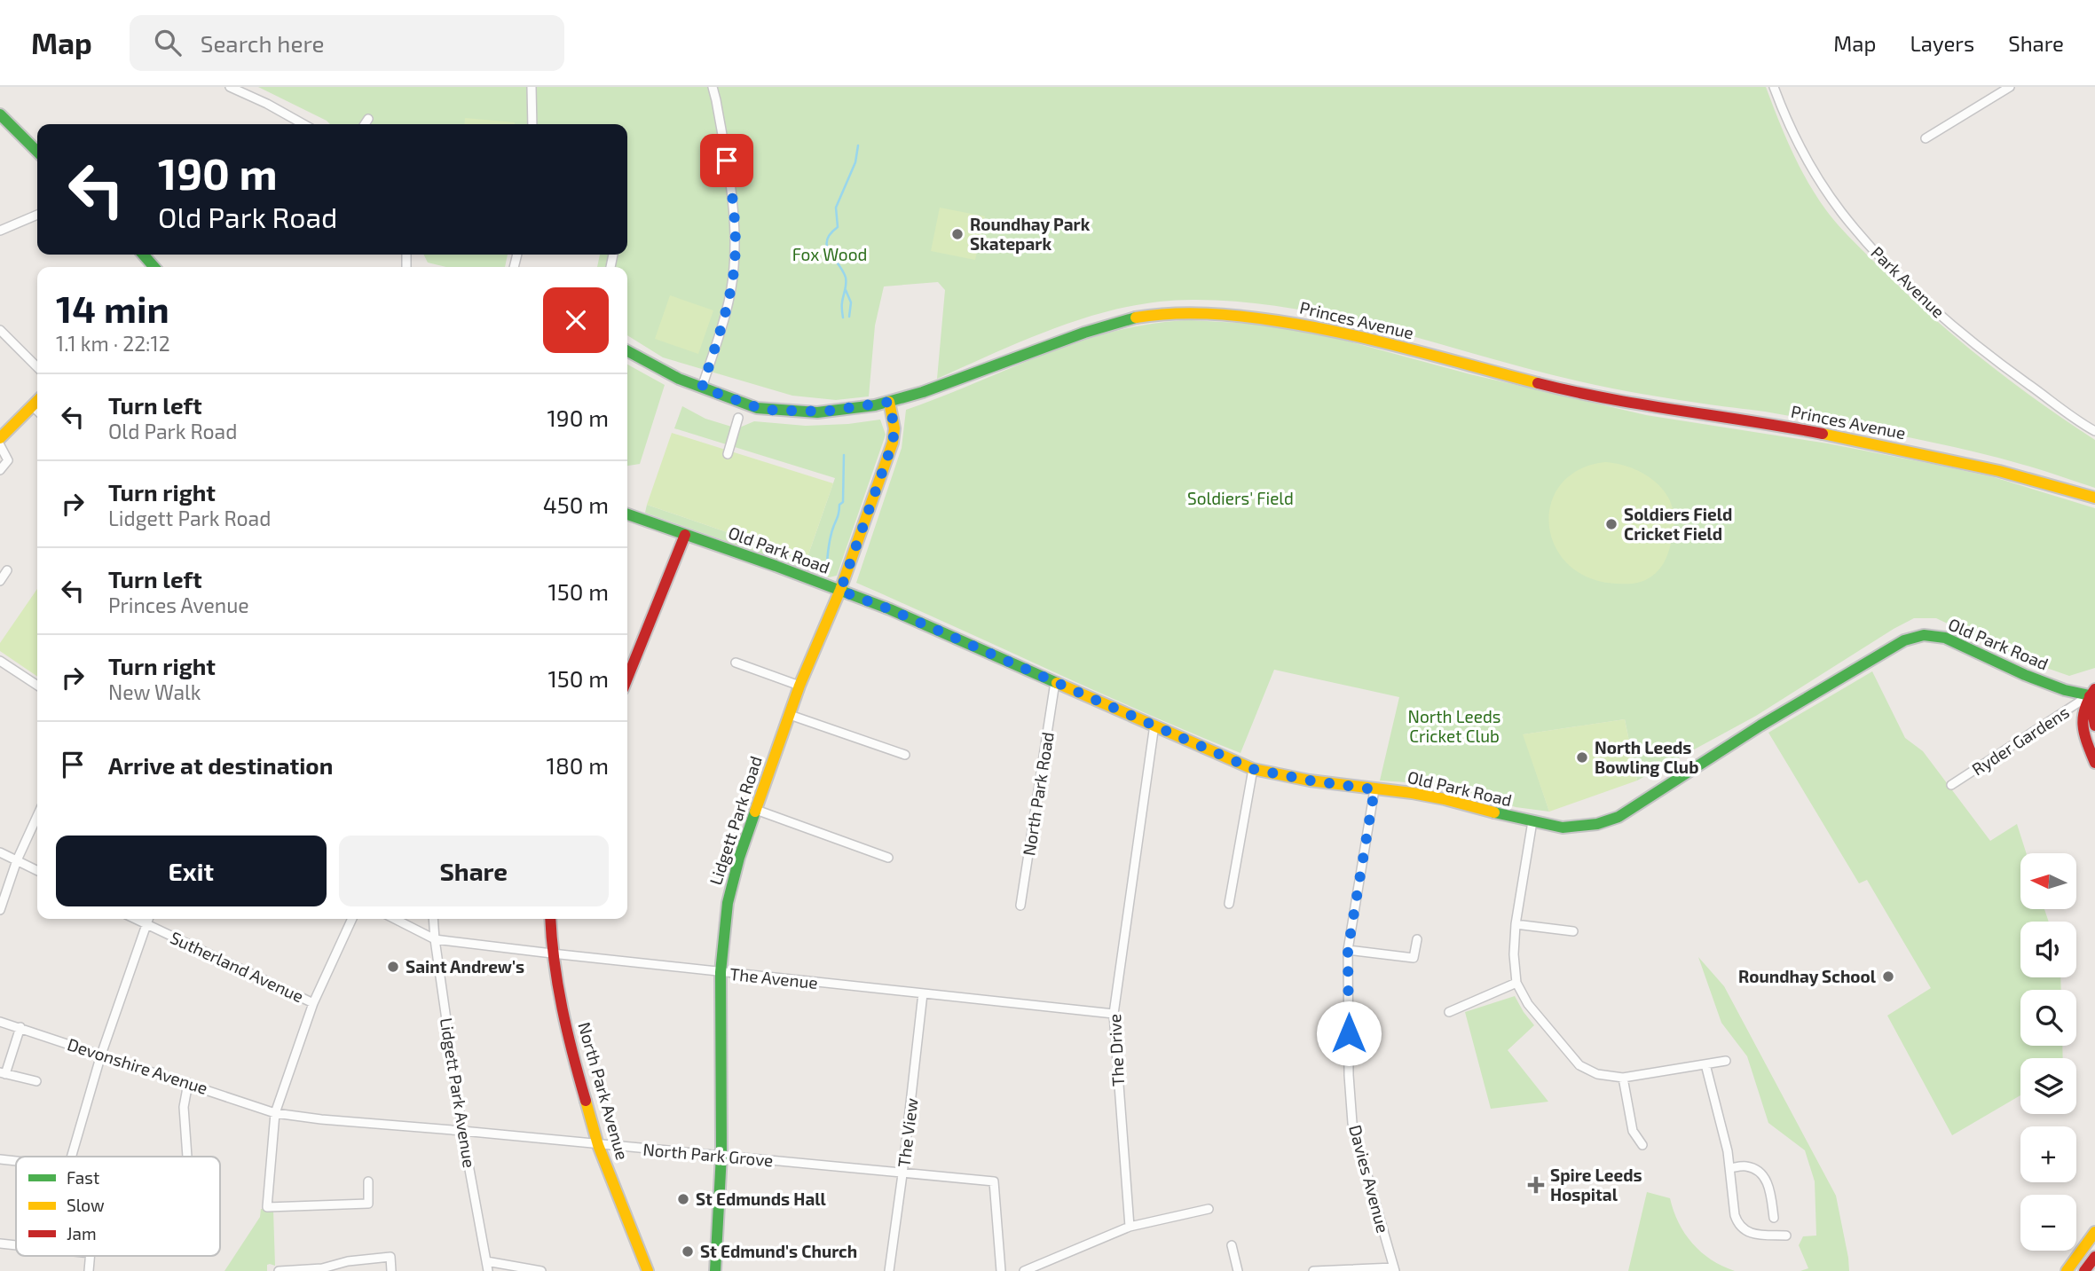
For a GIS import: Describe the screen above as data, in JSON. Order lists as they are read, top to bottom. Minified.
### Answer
{"streets":{"street":["Park Avenue","Princes Avenue","Old Park Road","Ryder Gardens","North Park Road","Lidgett Park Road","Sutherland Avenue","The Avenue","The Drive","Devonshire Avenue","North Park Avenue","Lidgett Park Avenue","The View","North Park Grove","Davies Avenue"]},"crossings":[["Princes Avenue","Lidgett Park Road"],["Old Park Road","Ryder Gardens"],["Old Park Road","North Park Road"],["Old Park Road","Lidgett Park Road"],["Old Park Road","The Drive"],["Old Park Road","Davies Avenue"],["Lidgett Park Road","The Avenue"],["Lidgett Park Road","North Park Grove"],["The Avenue","The Drive"],["The Avenue","North Park Avenue"],["The Avenue","Lidgett Park Avenue"],["The Avenue","The View"],["Devonshire Avenue","North Park Grove"],["North Park Avenue","North Park Grove"],["Lidgett Park Avenue","North Park Grove"],["The View","North Park Grove"]],"parks":["Fox Wood","Soldiers' Field","North Leeds Cricket Club"],"places":{"other":["Roundhay Park Skatepark","Soldiers Field Cricket Field","North Leeds Bowling Club","Saint Andrew's","Roundhay School","St Edmunds Hall","St Edmund's Church"],"health":["Spire Leeds Hospital"]},"legend":["Fast","Slow","Jam"],"north":"left","page":{"header":"Map","search":"Search here","nav":["Map","Layers","Share"],"turn":["190 m","Old Park Road"],"heading":["14 min","1.1 km · 22:12"],"list":[{"name":"Turn left","note":"Old Park Road","value":"190 m"},{"name":"Turn right","note":"Lidgett Park Road","value":"450 m"},{"name":"Turn left","note":"Princes Avenue","value":"150 m"},{"name":"Turn right","note":"New Walk","value":"150 m"},{"name":"Arrive at destination","value":"180 m"}],"buttons":["Exit","Share"],"map_buttons":["+","−"]}}
